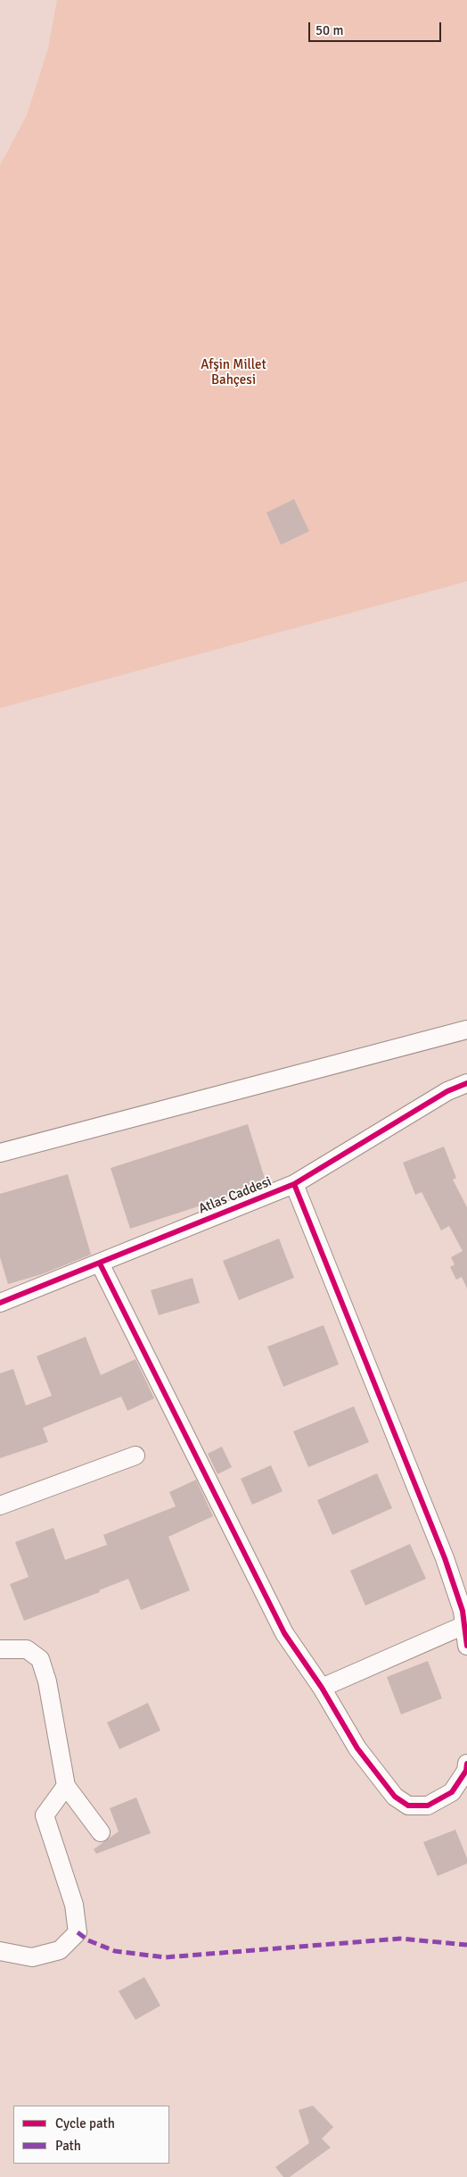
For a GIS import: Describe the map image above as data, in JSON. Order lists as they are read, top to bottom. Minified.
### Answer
{"streets":{"street":["Atlas Caddesi"]},"parks":["Afşin Millet Bahçesi"],"legend":["Cycle path","Path"],"scale_bar":"50 m"}
